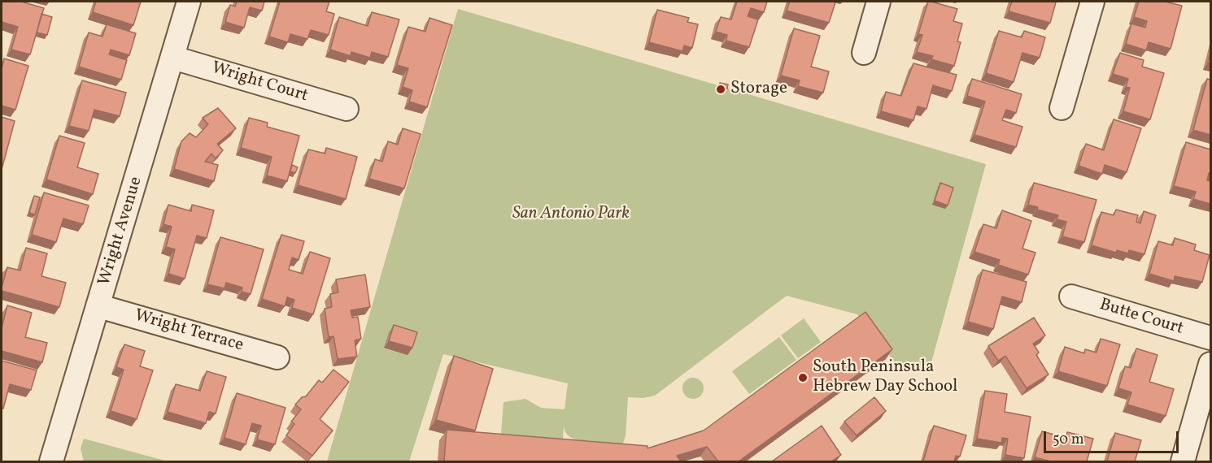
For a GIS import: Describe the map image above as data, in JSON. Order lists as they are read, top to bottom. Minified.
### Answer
{"streets":{"street":["Wright Court","Wright Avenue","Butte Court","Wright Terrace"]},"crossings":[["Wright Court","Wright Avenue"],["Wright Avenue","Wright Terrace"]],"parks":["San Antonio Park"],"places":["Storage","South Peninsula Hebrew Day School"],"scale_bar":"50 m"}
